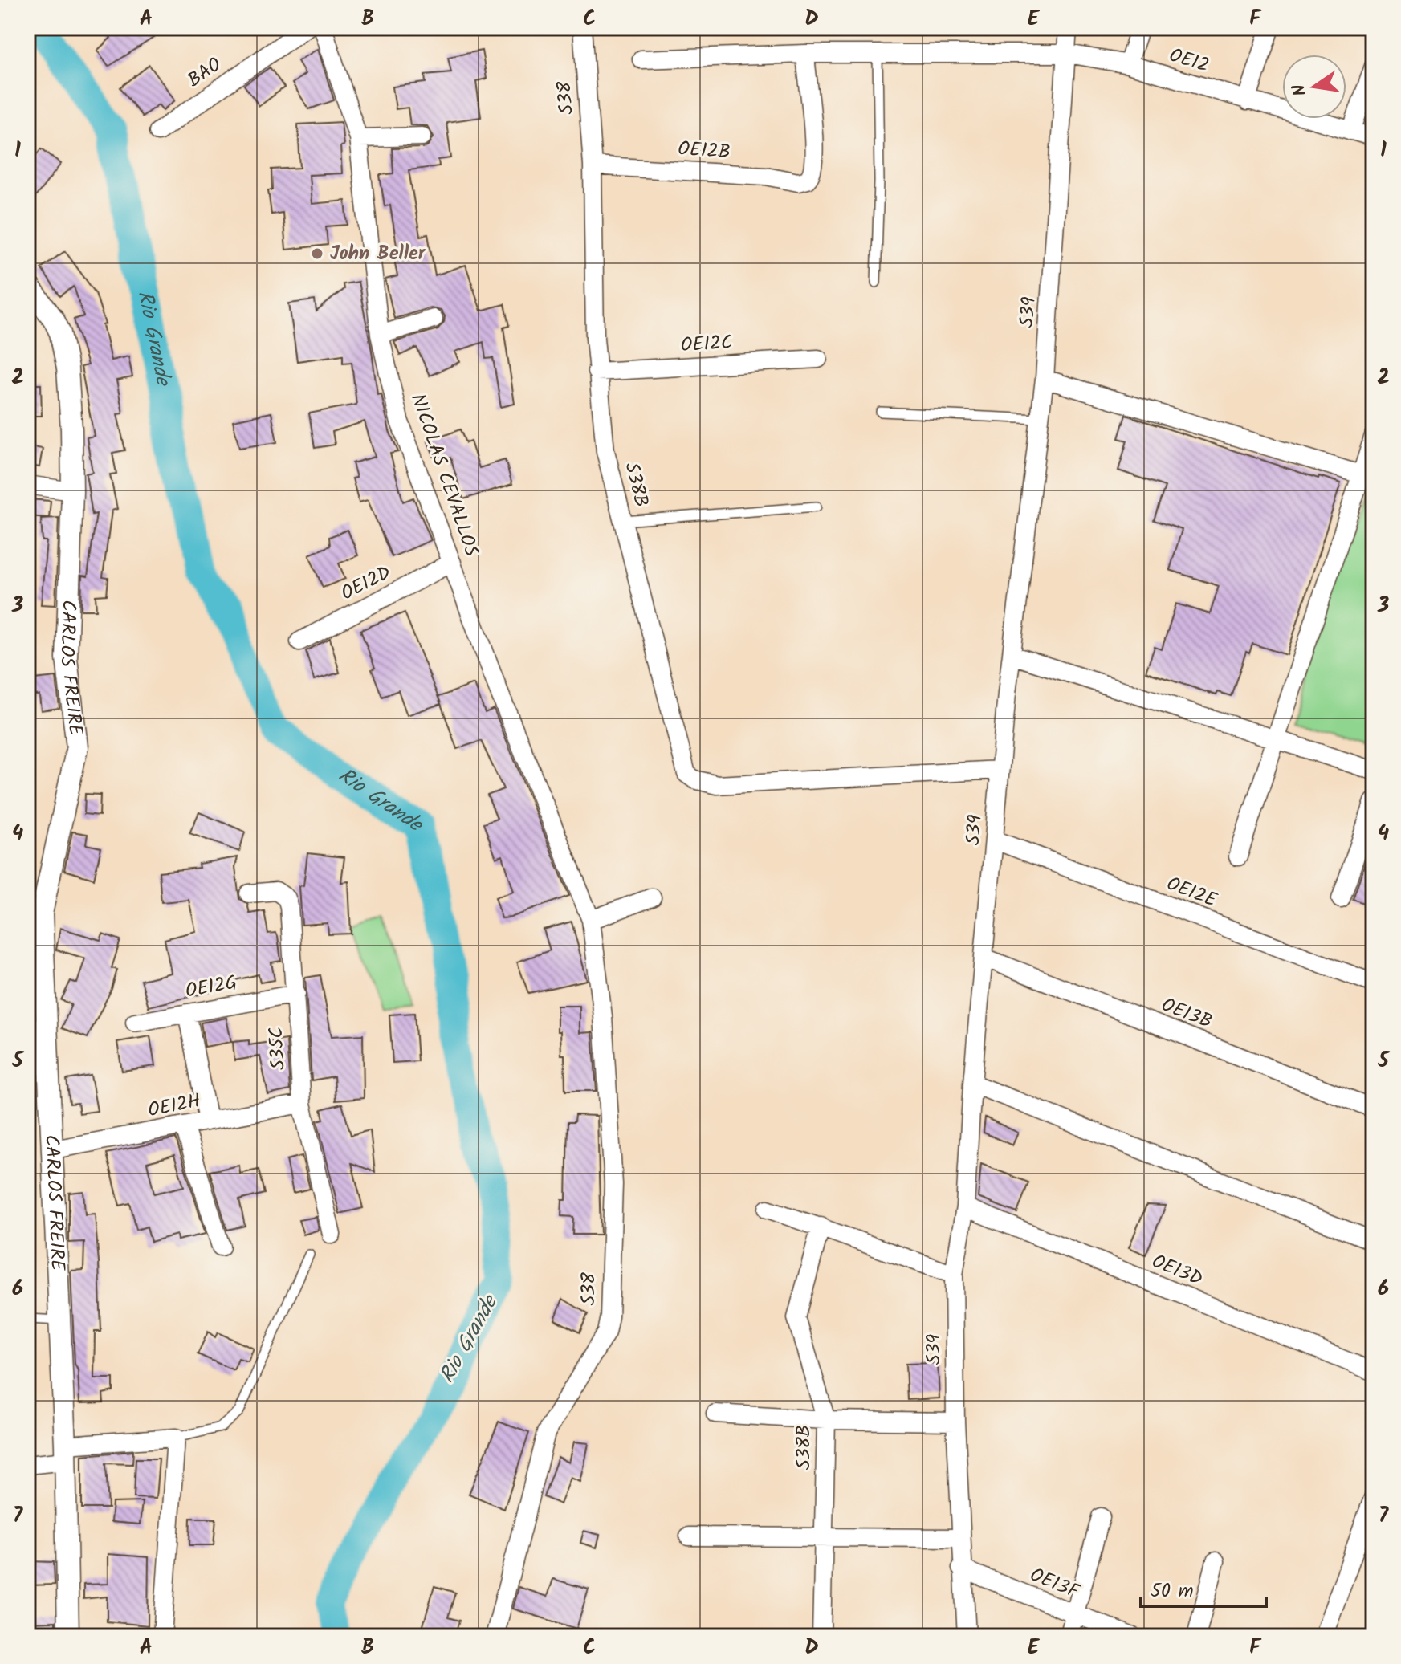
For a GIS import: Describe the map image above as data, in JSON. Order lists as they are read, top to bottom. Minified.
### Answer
{"streets":{"street":["OE12","BAO","S38","OE12B","S39","OE12C","NICOLAS CEVALLOS","S38B","OE12D","CARLOS FREIRE","OE12E","OE12G","OE13B","S35C","OE12H","OE13D","OE13F"]},"crossings":[["OE12","OE12B"],["OE12","S39"],["S38","OE12B"],["S38","NICOLAS CEVALLOS"],["S38","S38B"],["OE12B","S38B"],["S39","S38B"],["S39","OE12E"],["S39","OE13B"],["S39","OE13D"],["S39","OE13F"],["OE12C","S38B"],["NICOLAS CEVALLOS","OE12D"],["CARLOS FREIRE","OE12H"],["OE12G","S35C"],["S35C","OE12H"]],"water":["Rio Grande"],"places":["John Beller"],"scale_bar":"50 m","north":"left","grid":{"columns":["A","B","C","D","E","F"],"rows":["1","2","3","4","5","6","7"]}}
